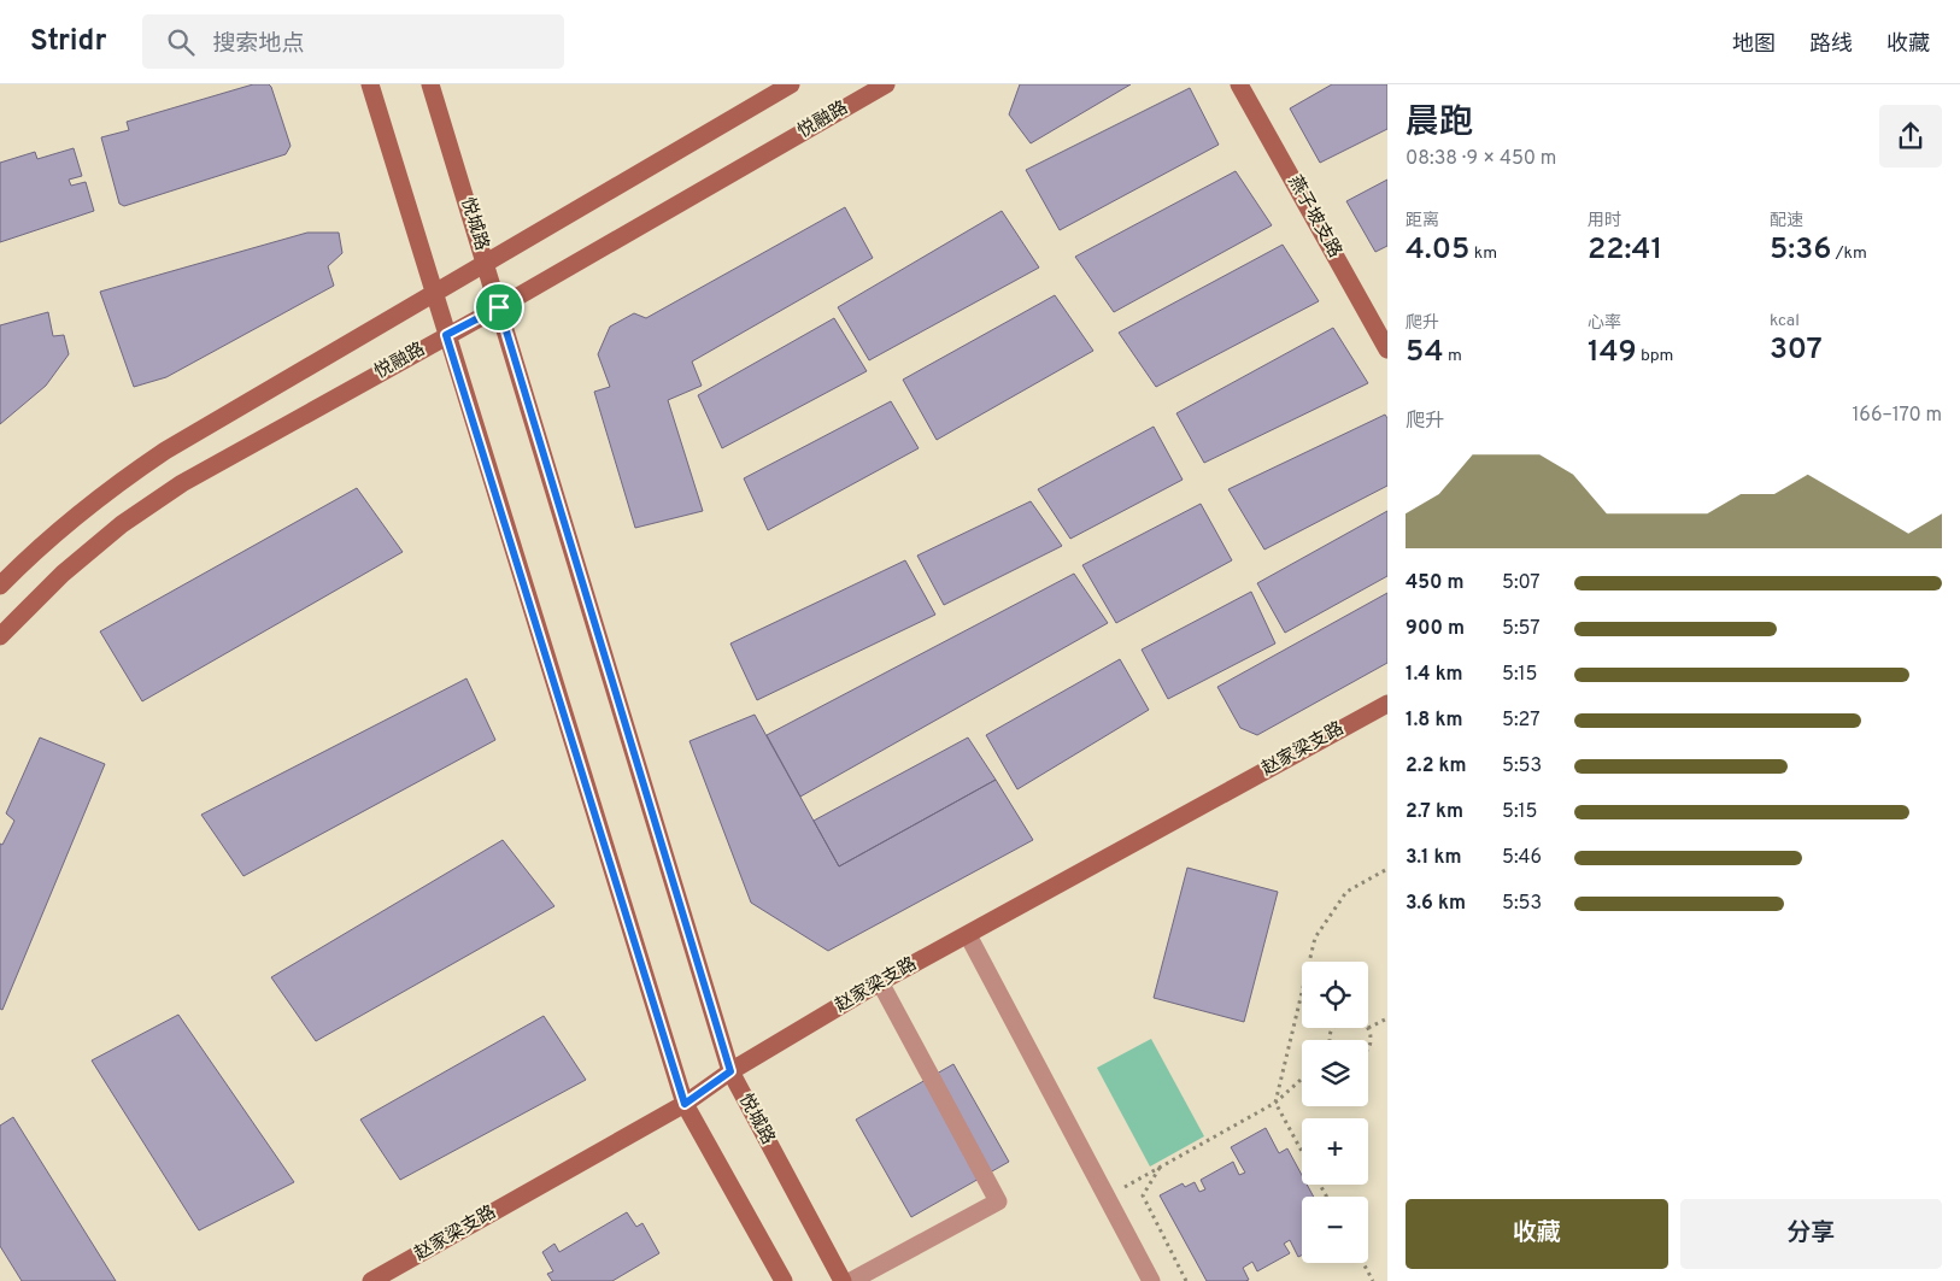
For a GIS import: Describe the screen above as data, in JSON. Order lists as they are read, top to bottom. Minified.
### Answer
{"streets":{"main road":["悦融路","燕子坡支路","悦城路","赵家梁支路"]},"crossings":[["悦融路","悦城路"],["悦城路","赵家梁支路"]],"page":{"header":"Stridr","search":"搜索地点","nav":["地图","路线","收藏"],"heading":["晨跑","08:38 · 9 × 450 m"],"stats":[["距离","4.05 km"],["用时","22:41"],["配速","5:36 /km"],["爬升","54 m"],["心率","149 bpm"],["kcal","307"]],"chart":["爬升","166–170 m"],"list":[{"name":"450 m","note":"5:07"},{"name":"900 m","note":"5:57"},{"name":"1.4 km","note":"5:15"},{"name":"1.8 km","note":"5:27"},{"name":"2.2 km","note":"5:53"},{"name":"2.7 km","note":"5:15"},{"name":"3.1 km","note":"5:46"},{"name":"3.6 km","note":"5:53"}],"map_buttons":["+","−"],"buttons":["收藏","分享"]}}
